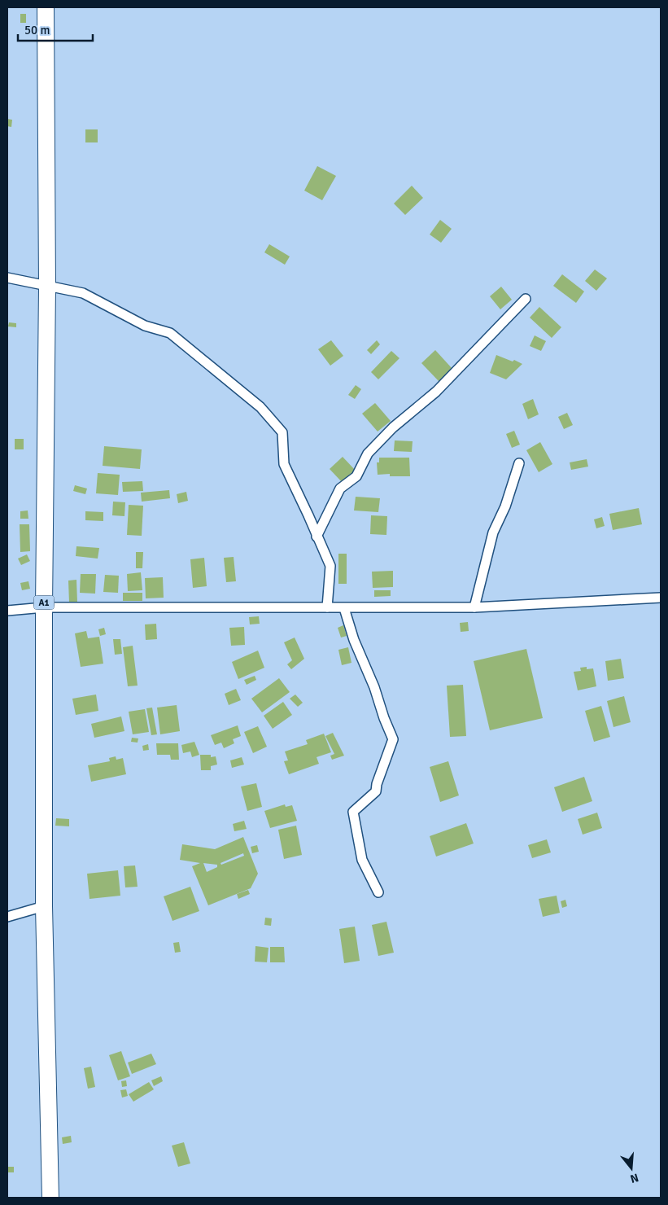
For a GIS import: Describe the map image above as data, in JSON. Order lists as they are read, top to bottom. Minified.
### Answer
{"streets":{"highway":["A1"]},"scale_bar":"50 m","north":"bottom"}
